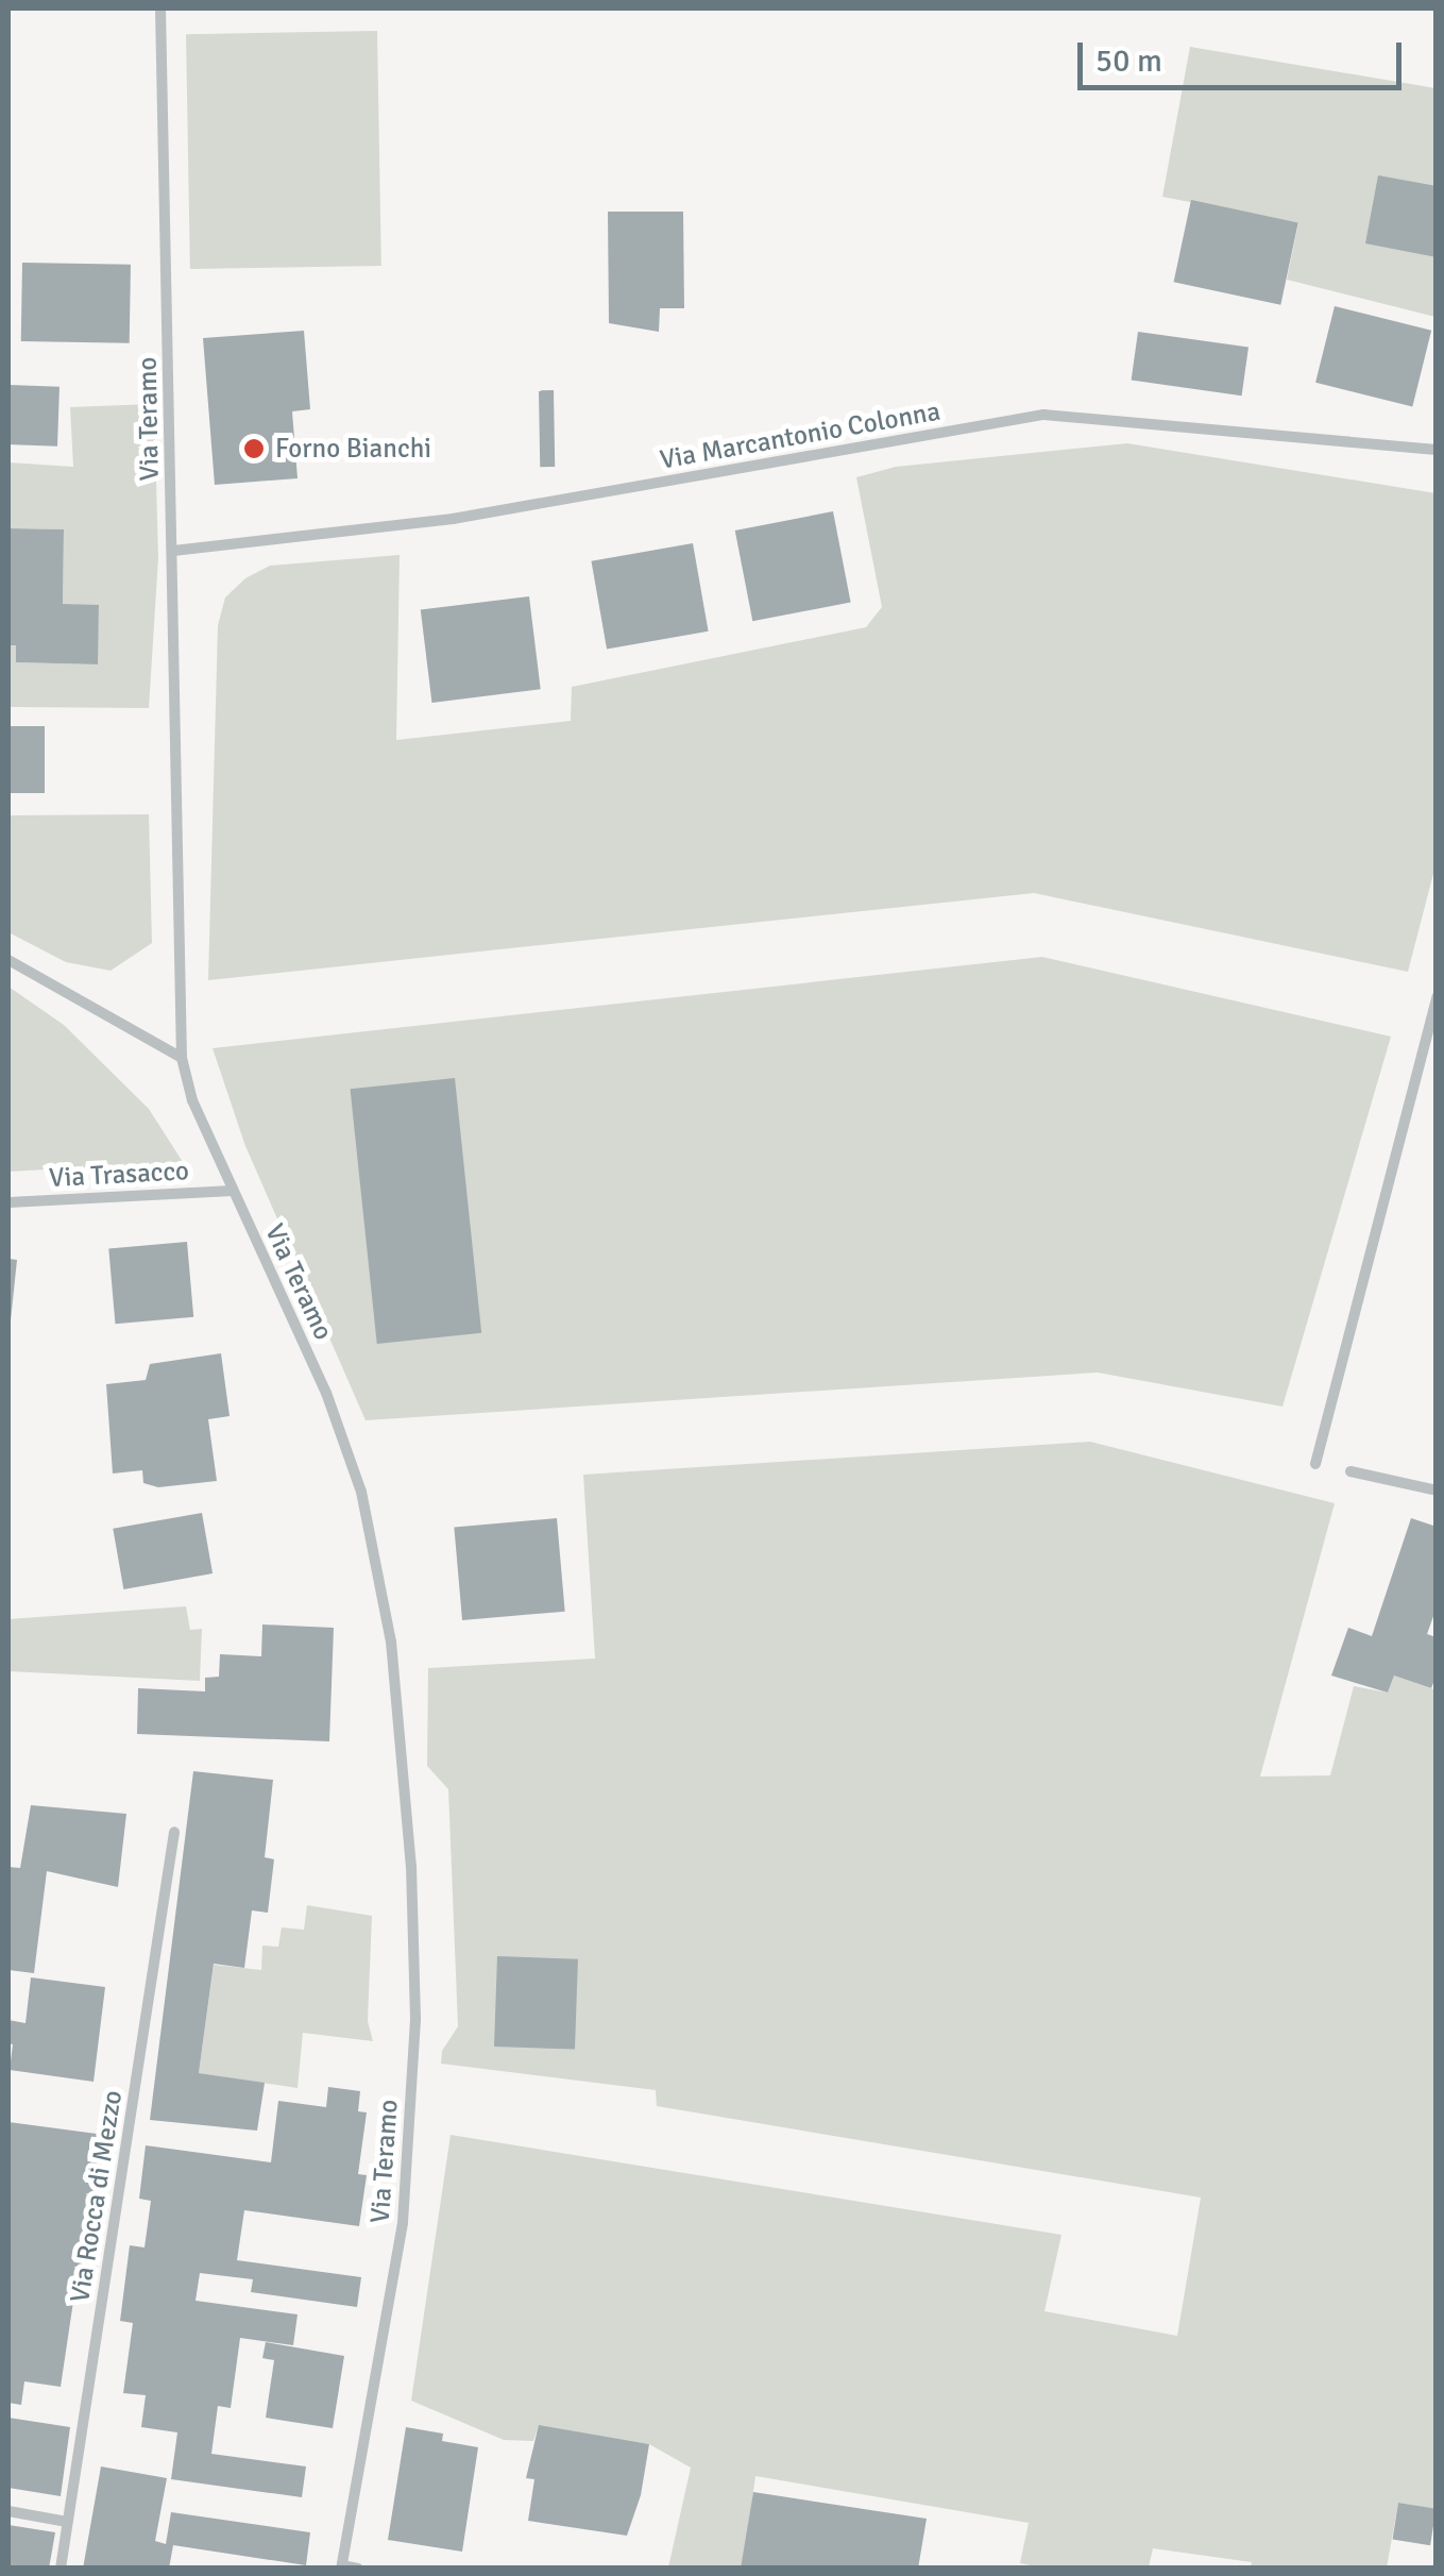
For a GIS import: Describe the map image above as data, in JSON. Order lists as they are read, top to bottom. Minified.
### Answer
{"streets":{"street":["Via Teramo","Via Marcantonio Colonna","Via Trasacco","Via Rocca di Mezzo"]},"crossings":[["Via Teramo","Via Marcantonio Colonna"],["Via Teramo","Via Trasacco"]],"places":["Forno Bianchi"],"scale_bar":"50 m"}
